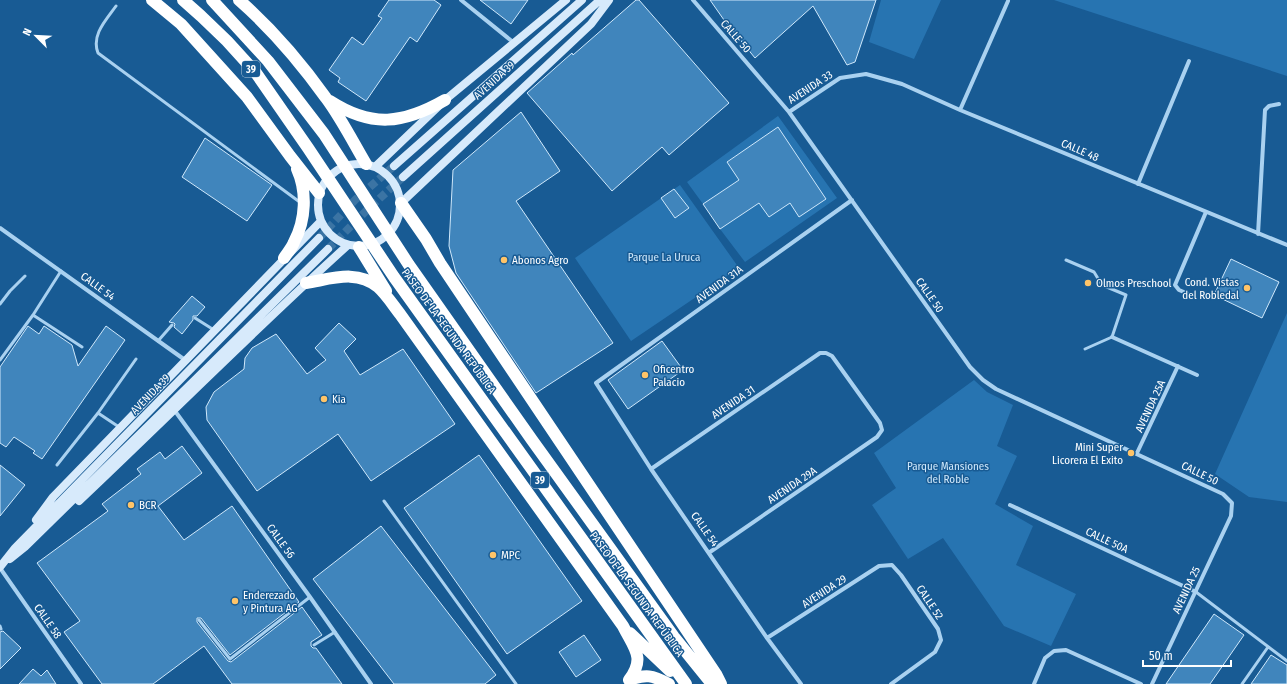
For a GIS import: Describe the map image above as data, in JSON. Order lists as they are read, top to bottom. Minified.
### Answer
{"streets":{"highway":["39","PASEO DE LA SEGUNDA REPÚBLICA"],"main road":["AVENIDA 39"],"street":["CALLE 50","AVENIDA 33","CALLE 48","AVENIDA 31A","CALLE 54","AVENIDA 31","AVENIDA 25A","AVENIDA 29A","CALLE 50A","CALLE 56","AVENIDA 25","AVENIDA 29","CALLE 52","CALLE 58"]},"crossings":[["CALLE 50","AVENIDA 33"],["CALLE 50","AVENIDA 31A"],["CALLE 50","AVENIDA 25A"],["CALLE 50","AVENIDA 25"],["AVENIDA 39","CALLE 58"],["AVENIDA 33","CALLE 48"],["AVENIDA 31A","CALLE 54"],["CALLE 54","AVENIDA 31"],["CALLE 54","AVENIDA 29A"],["CALLE 54","AVENIDA 29"],["AVENIDA 31","AVENIDA 29A"],["CALLE 50A","AVENIDA 25"],["AVENIDA 29","CALLE 52"]],"parks":["Parque La Uruca","Parque Mansiones del Roble"],"places":["Abonos Agro","Olmos Preschool","Cond. Vistas del Robledal","Oficentro Palacio","Kia","Mini Super Licorera El Exito","BCR","MPC","Enderezado y Pintura AG"],"scale_bar":"50 m","north":"top left"}
